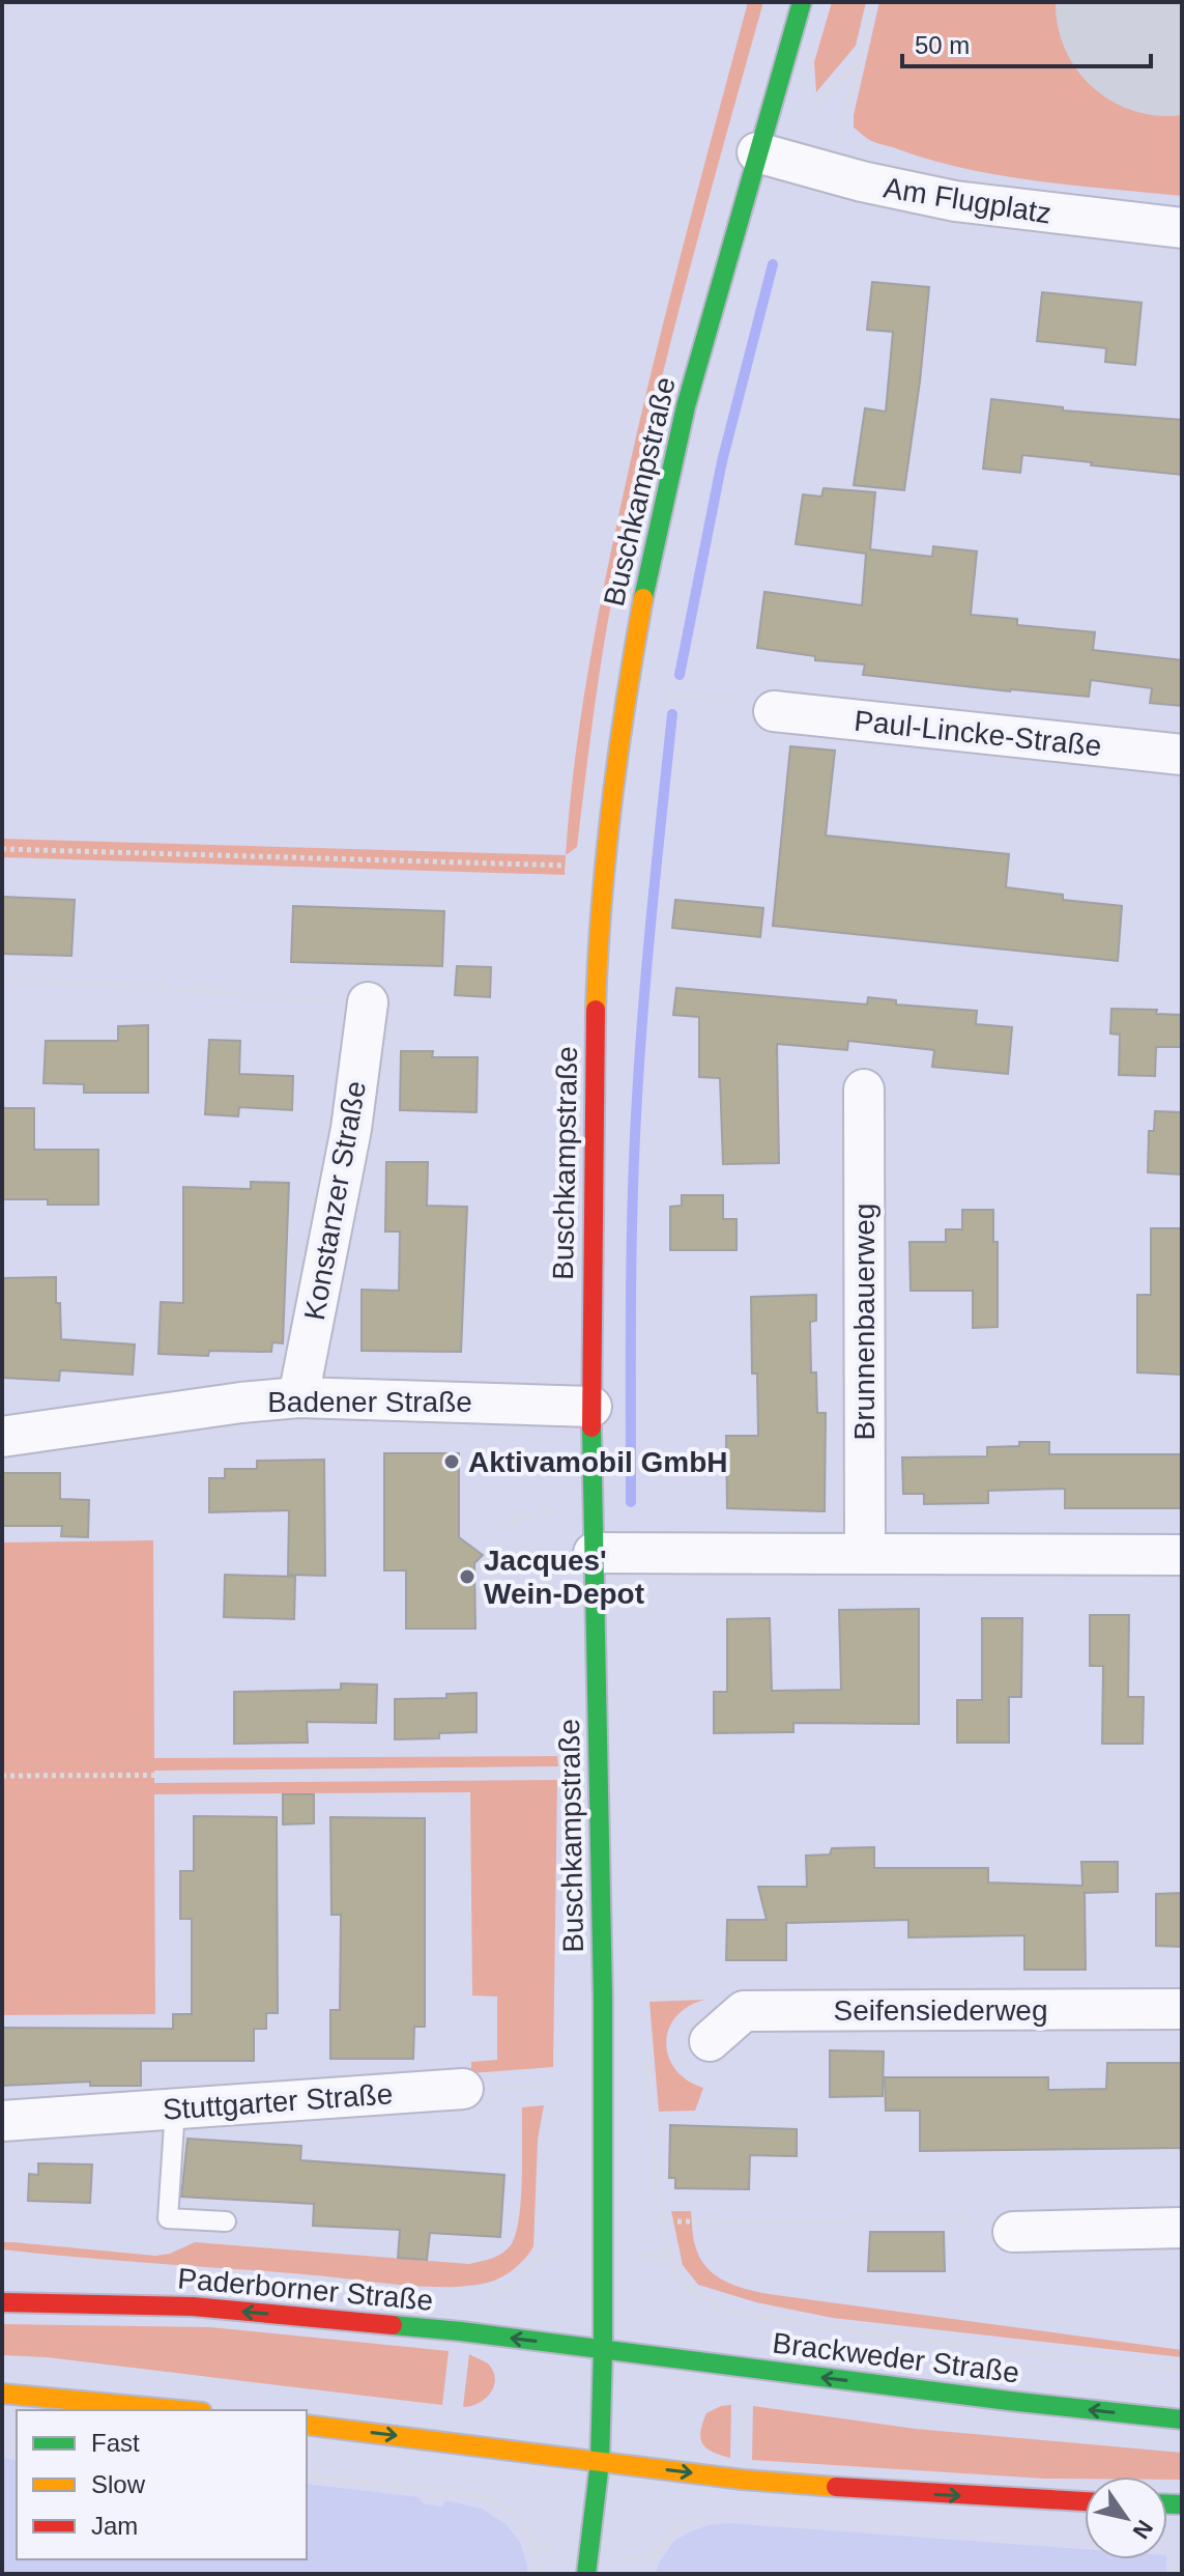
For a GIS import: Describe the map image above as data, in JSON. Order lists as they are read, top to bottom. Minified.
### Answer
{"streets":{"main road":["Buschkampstraße","Paderborner Straße","Brackweder Straße"],"street":["Am Flugplatz","Paul-Lincke-Straße","Konstanzer Straße","Brunnenbauerweg","Badener Straße","Seifensiederweg","Stuttgarter Straße"]},"crossings":[["Am Flugplatz","Buschkampstraße"],["Buschkampstraße","Badener Straße"],["Buschkampstraße","Paderborner Straße"],["Buschkampstraße","Brackweder Straße"],["Konstanzer Straße","Badener Straße"],["Paderborner Straße","Brackweder Straße"]],"places":["Aktivamobil GmbH","Jacques' Wein-Depot"],"legend":["Fast","Slow","Jam"],"scale_bar":"50 m","north":"bottom right"}
